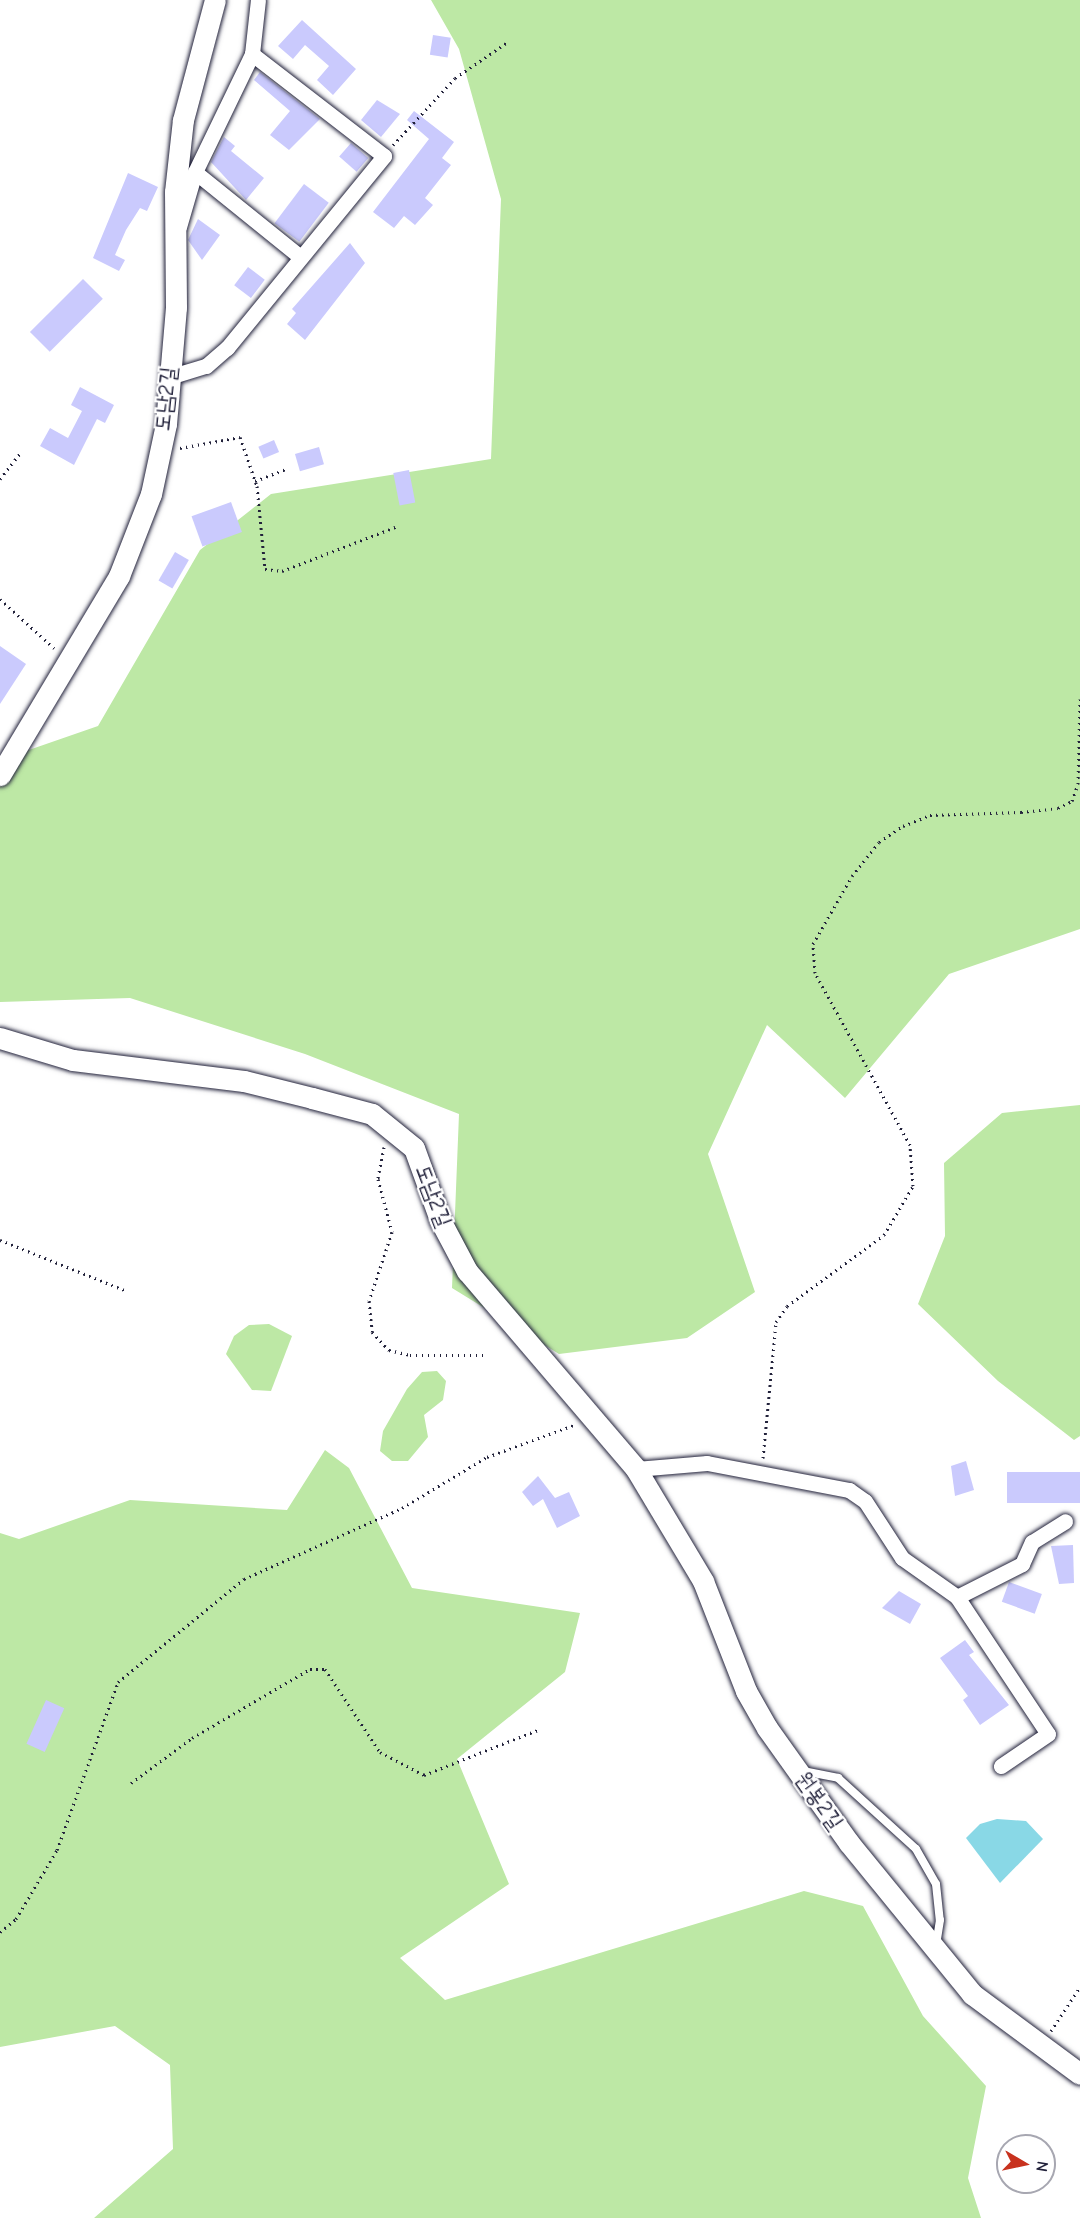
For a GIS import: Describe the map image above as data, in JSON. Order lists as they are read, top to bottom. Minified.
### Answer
{"streets":{"main road":["도남2길","원봉2길"]},"crossings":[["도남2길","원봉2길"]],"north":"right"}
